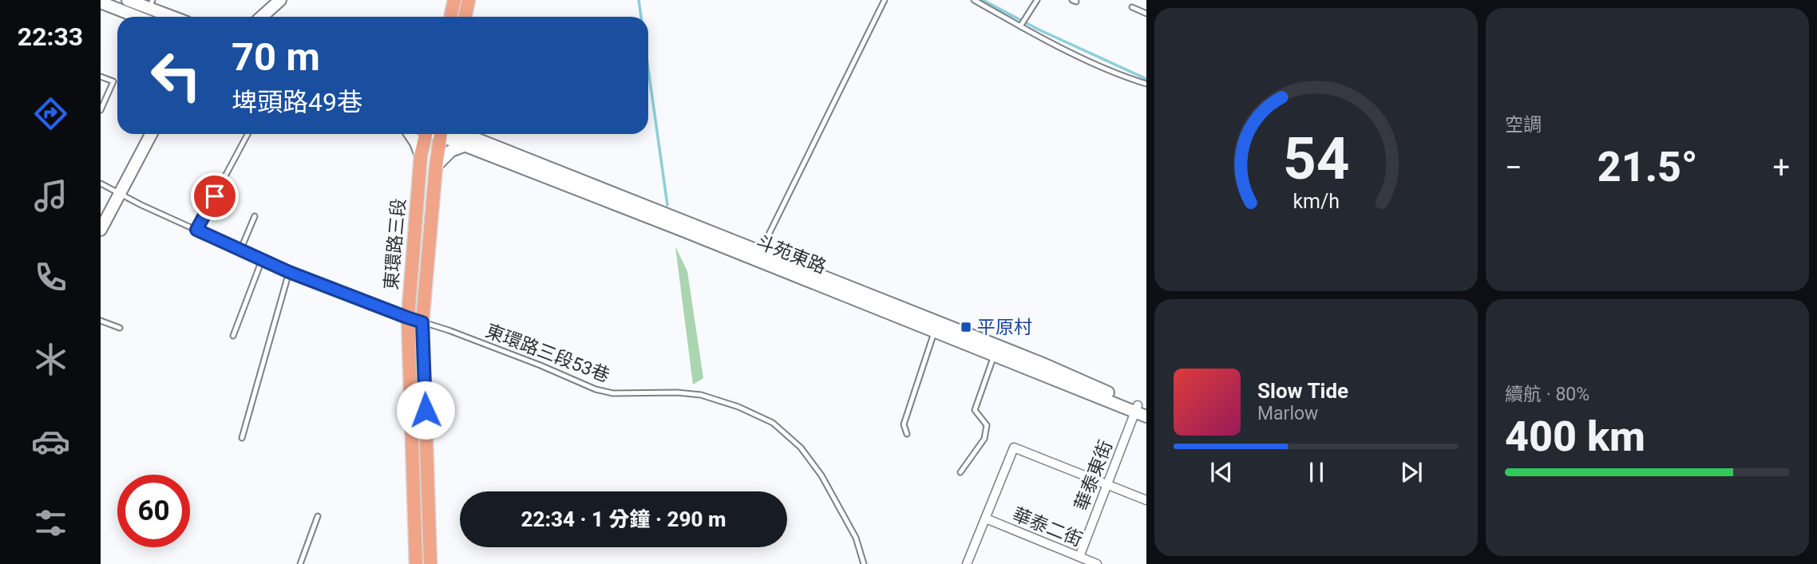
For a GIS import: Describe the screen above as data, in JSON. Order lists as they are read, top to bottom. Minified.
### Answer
{"streets":{"main road":["東環路三段","斗苑東路"],"street":["華泰東街","華泰二街"],"lane":["東環路三段53巷"]},"crossings":[["東環路三段","東環路三段53巷"],["斗苑東路","華泰東街"],["華泰東街","華泰二街"]],"places":{"transit":["平原村"]},"page":{"tabs":"22:33","tile":["空調",["續航 · 80%","400 km"]],"turn":["70 m","埤頭路49巷"],"heat":["−","21.5°","+"],"song":["Slow Tide","Marlow"],"limit":"60","trip":"22:34 · 1 分鐘 · 290 m","gauge":["54","km/h"]}}
